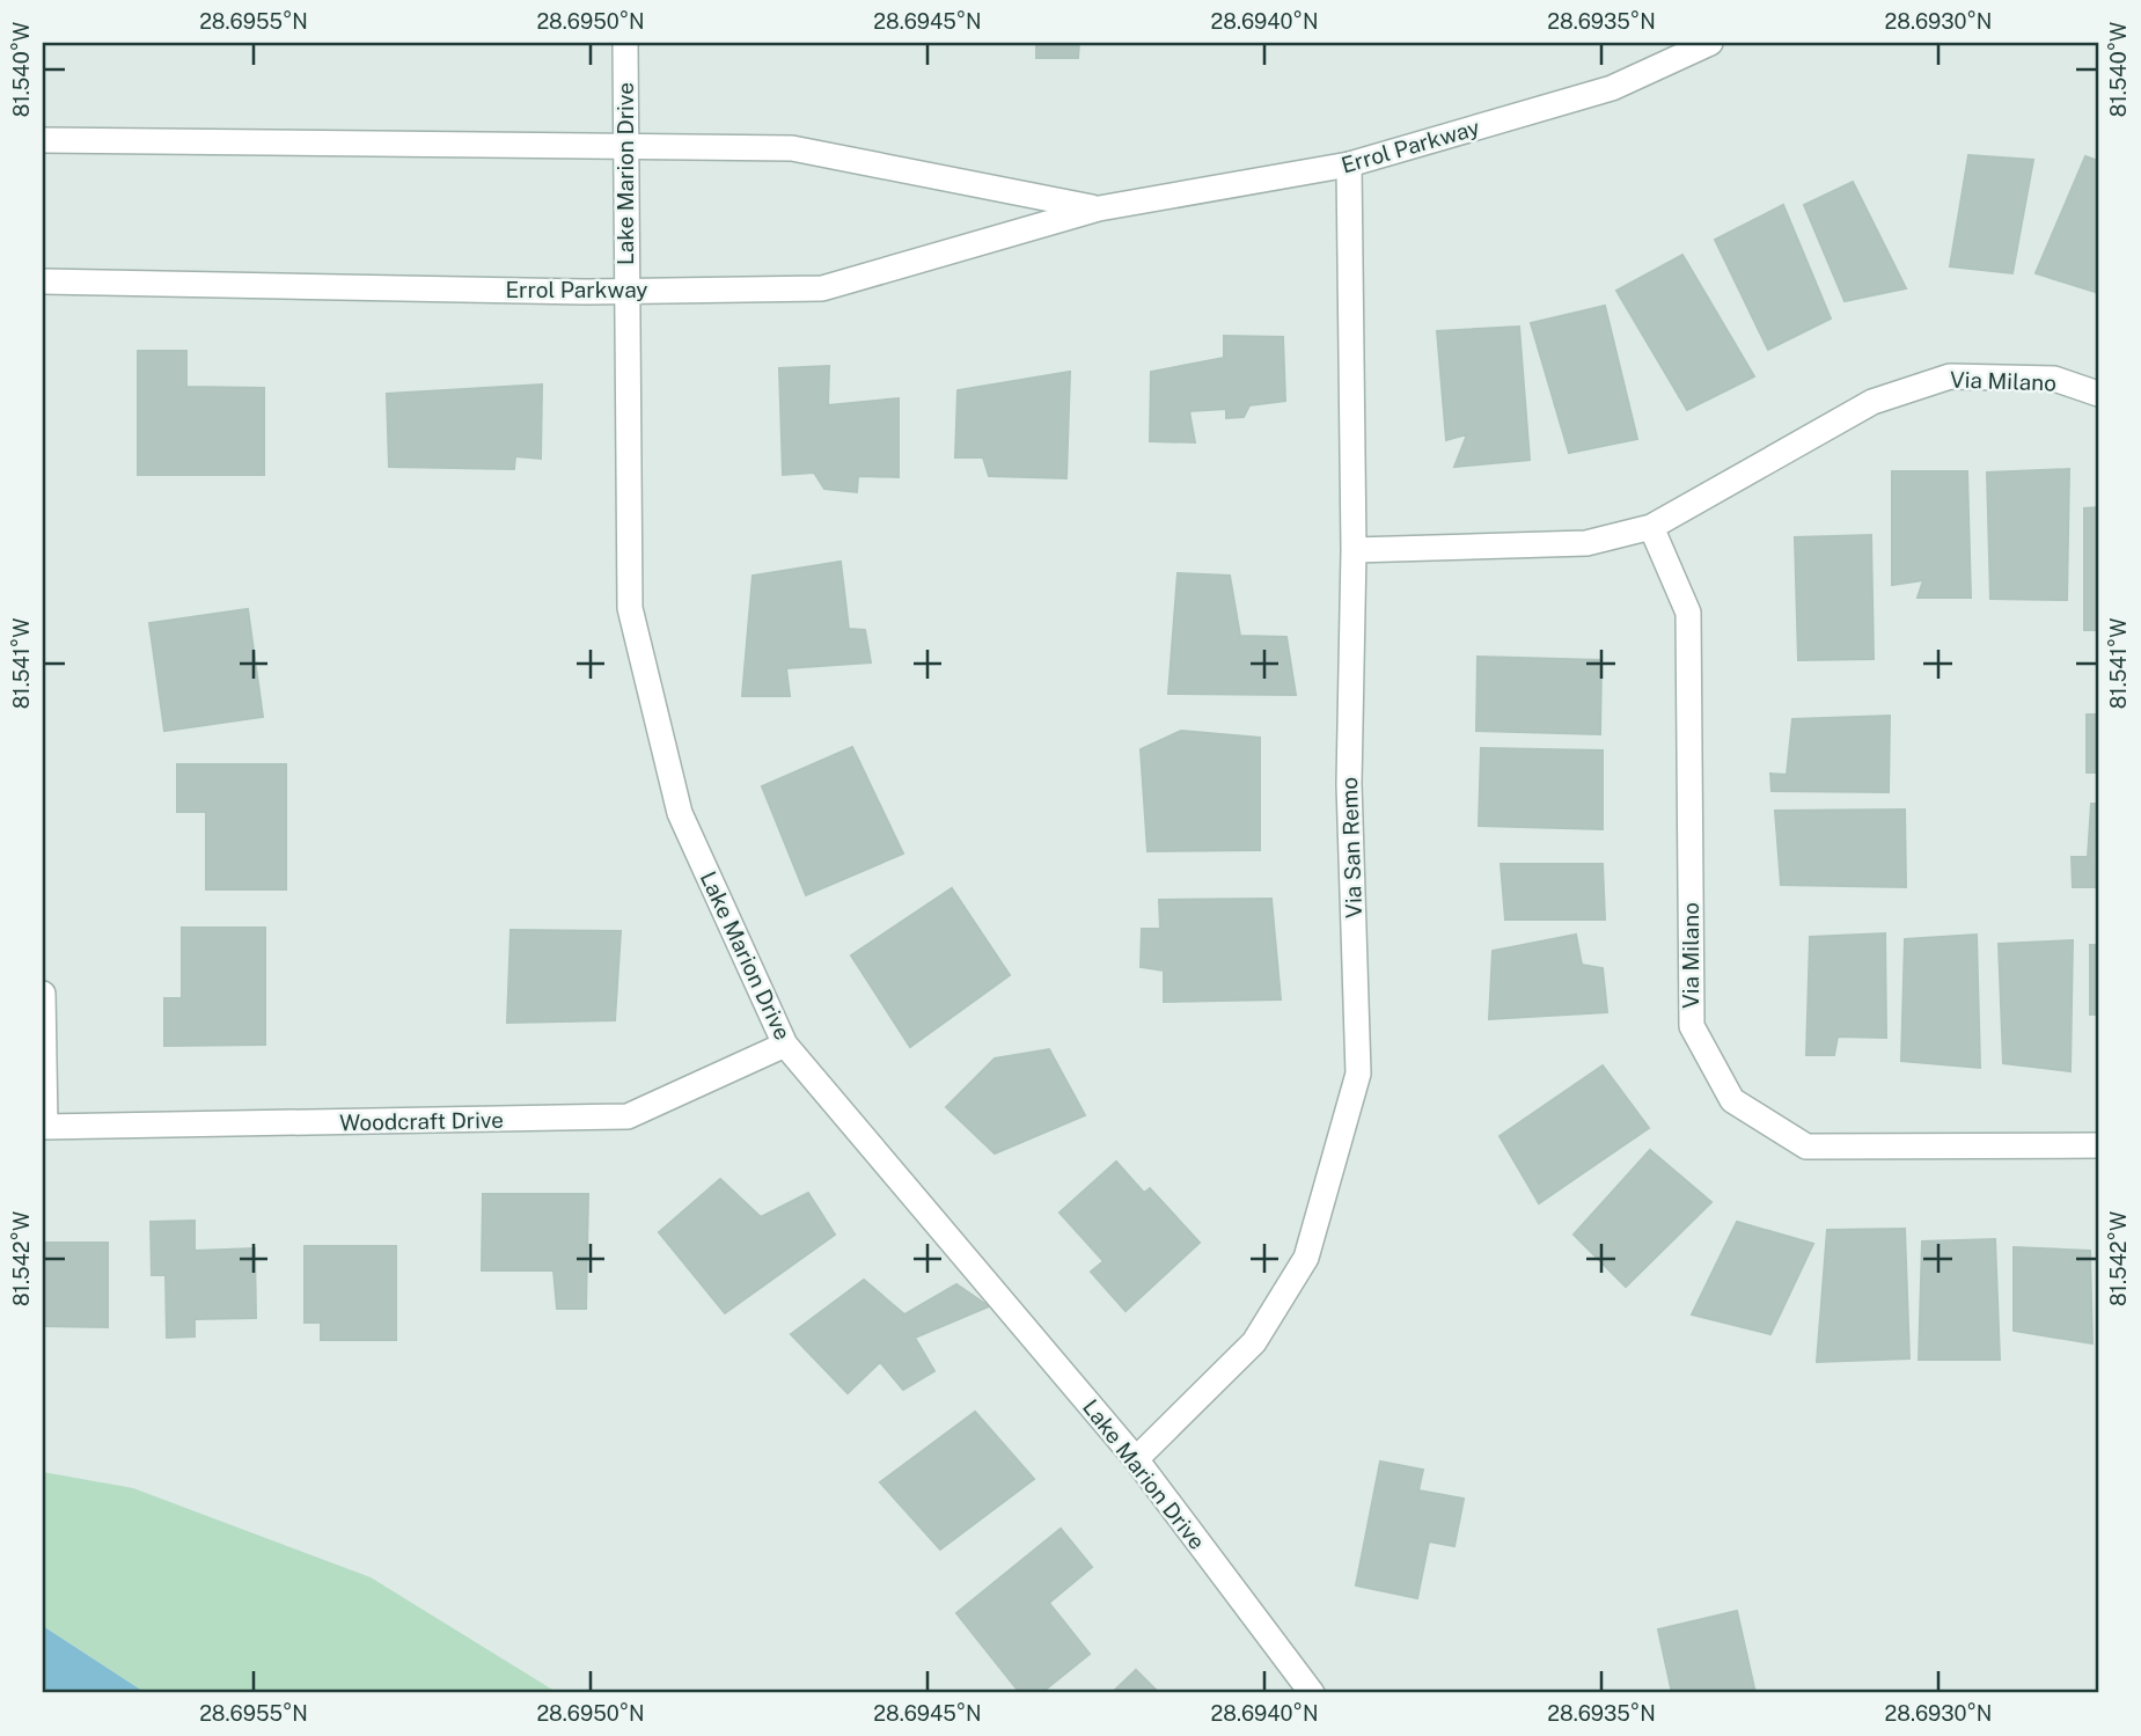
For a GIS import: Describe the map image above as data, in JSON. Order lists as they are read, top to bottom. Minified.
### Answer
{"streets":{"street":["Errol Parkway","Lake Marion Drive","Via Milano","Via San Remo","Woodcraft Drive"]},"crossings":[["Errol Parkway","Lake Marion Drive"],["Errol Parkway","Via San Remo"],["Lake Marion Drive","Via San Remo"],["Lake Marion Drive","Woodcraft Drive"],["Via Milano","Via San Remo"]],"coordinates":["28.6955°N","28.6950°N","28.6945°N","28.6940°N","28.6935°N","28.6930°N","81.540°W","81.541°W","81.542°W"]}
